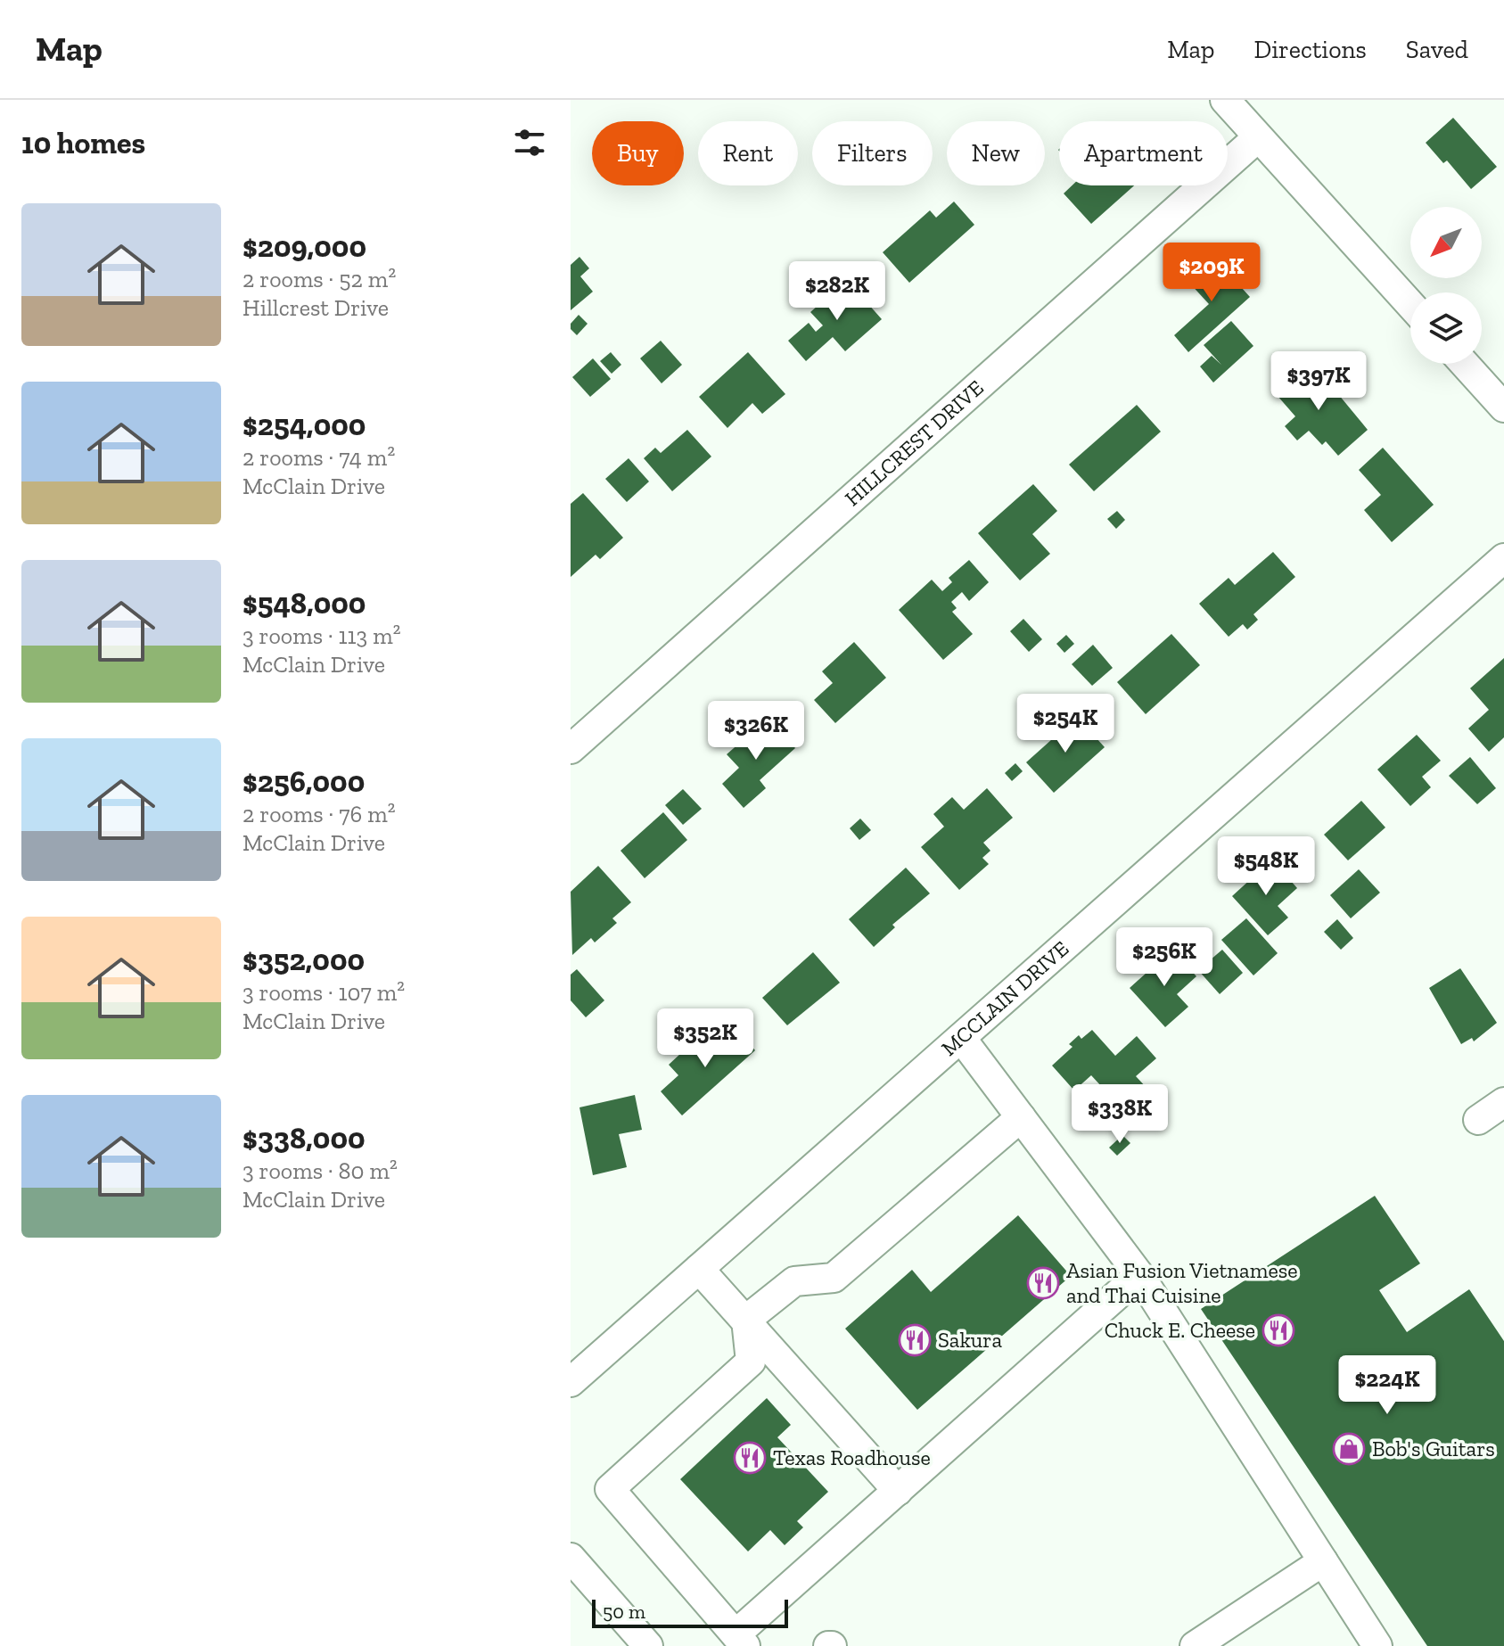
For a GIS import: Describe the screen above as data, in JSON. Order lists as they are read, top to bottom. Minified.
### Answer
{"streets":{"street":["HILLCREST DRIVE","MCCLAIN DRIVE"]},"places":{"restaurant":["Asian Fusion Vietnamese and Thai Cuisine","Chuck E. Cheese","Sakura","Texas Roadhouse"],"shop":["Bob's Guitars"]},"scale_bar":"50 m","north":"bottom left","page":{"header":"Map","nav":["Map","Directions","Saved"],"heading":"10 homes","chip":["Buy","Rent","Filters","New","Apartment"],"list":[{"name":"$209,000","note":"2 rooms · 52 m² · Hillcrest Drive"},{"name":"$254,000","note":"2 rooms · 74 m² · McClain Drive"},{"name":"$548,000","note":"3 rooms · 113 m² · McClain Drive"},{"name":"$256,000","note":"2 rooms · 76 m² · McClain Drive"},{"name":"$352,000","note":"3 rooms · 107 m² · McClain Drive"},{"name":"$338,000","note":"3 rooms · 80 m² · McClain Drive"}],"price":["$209K","$282K","$397K","$254K","$326K","$548K","$256K","$352K","$338K","$224K"],"scale":"50 m"}}
